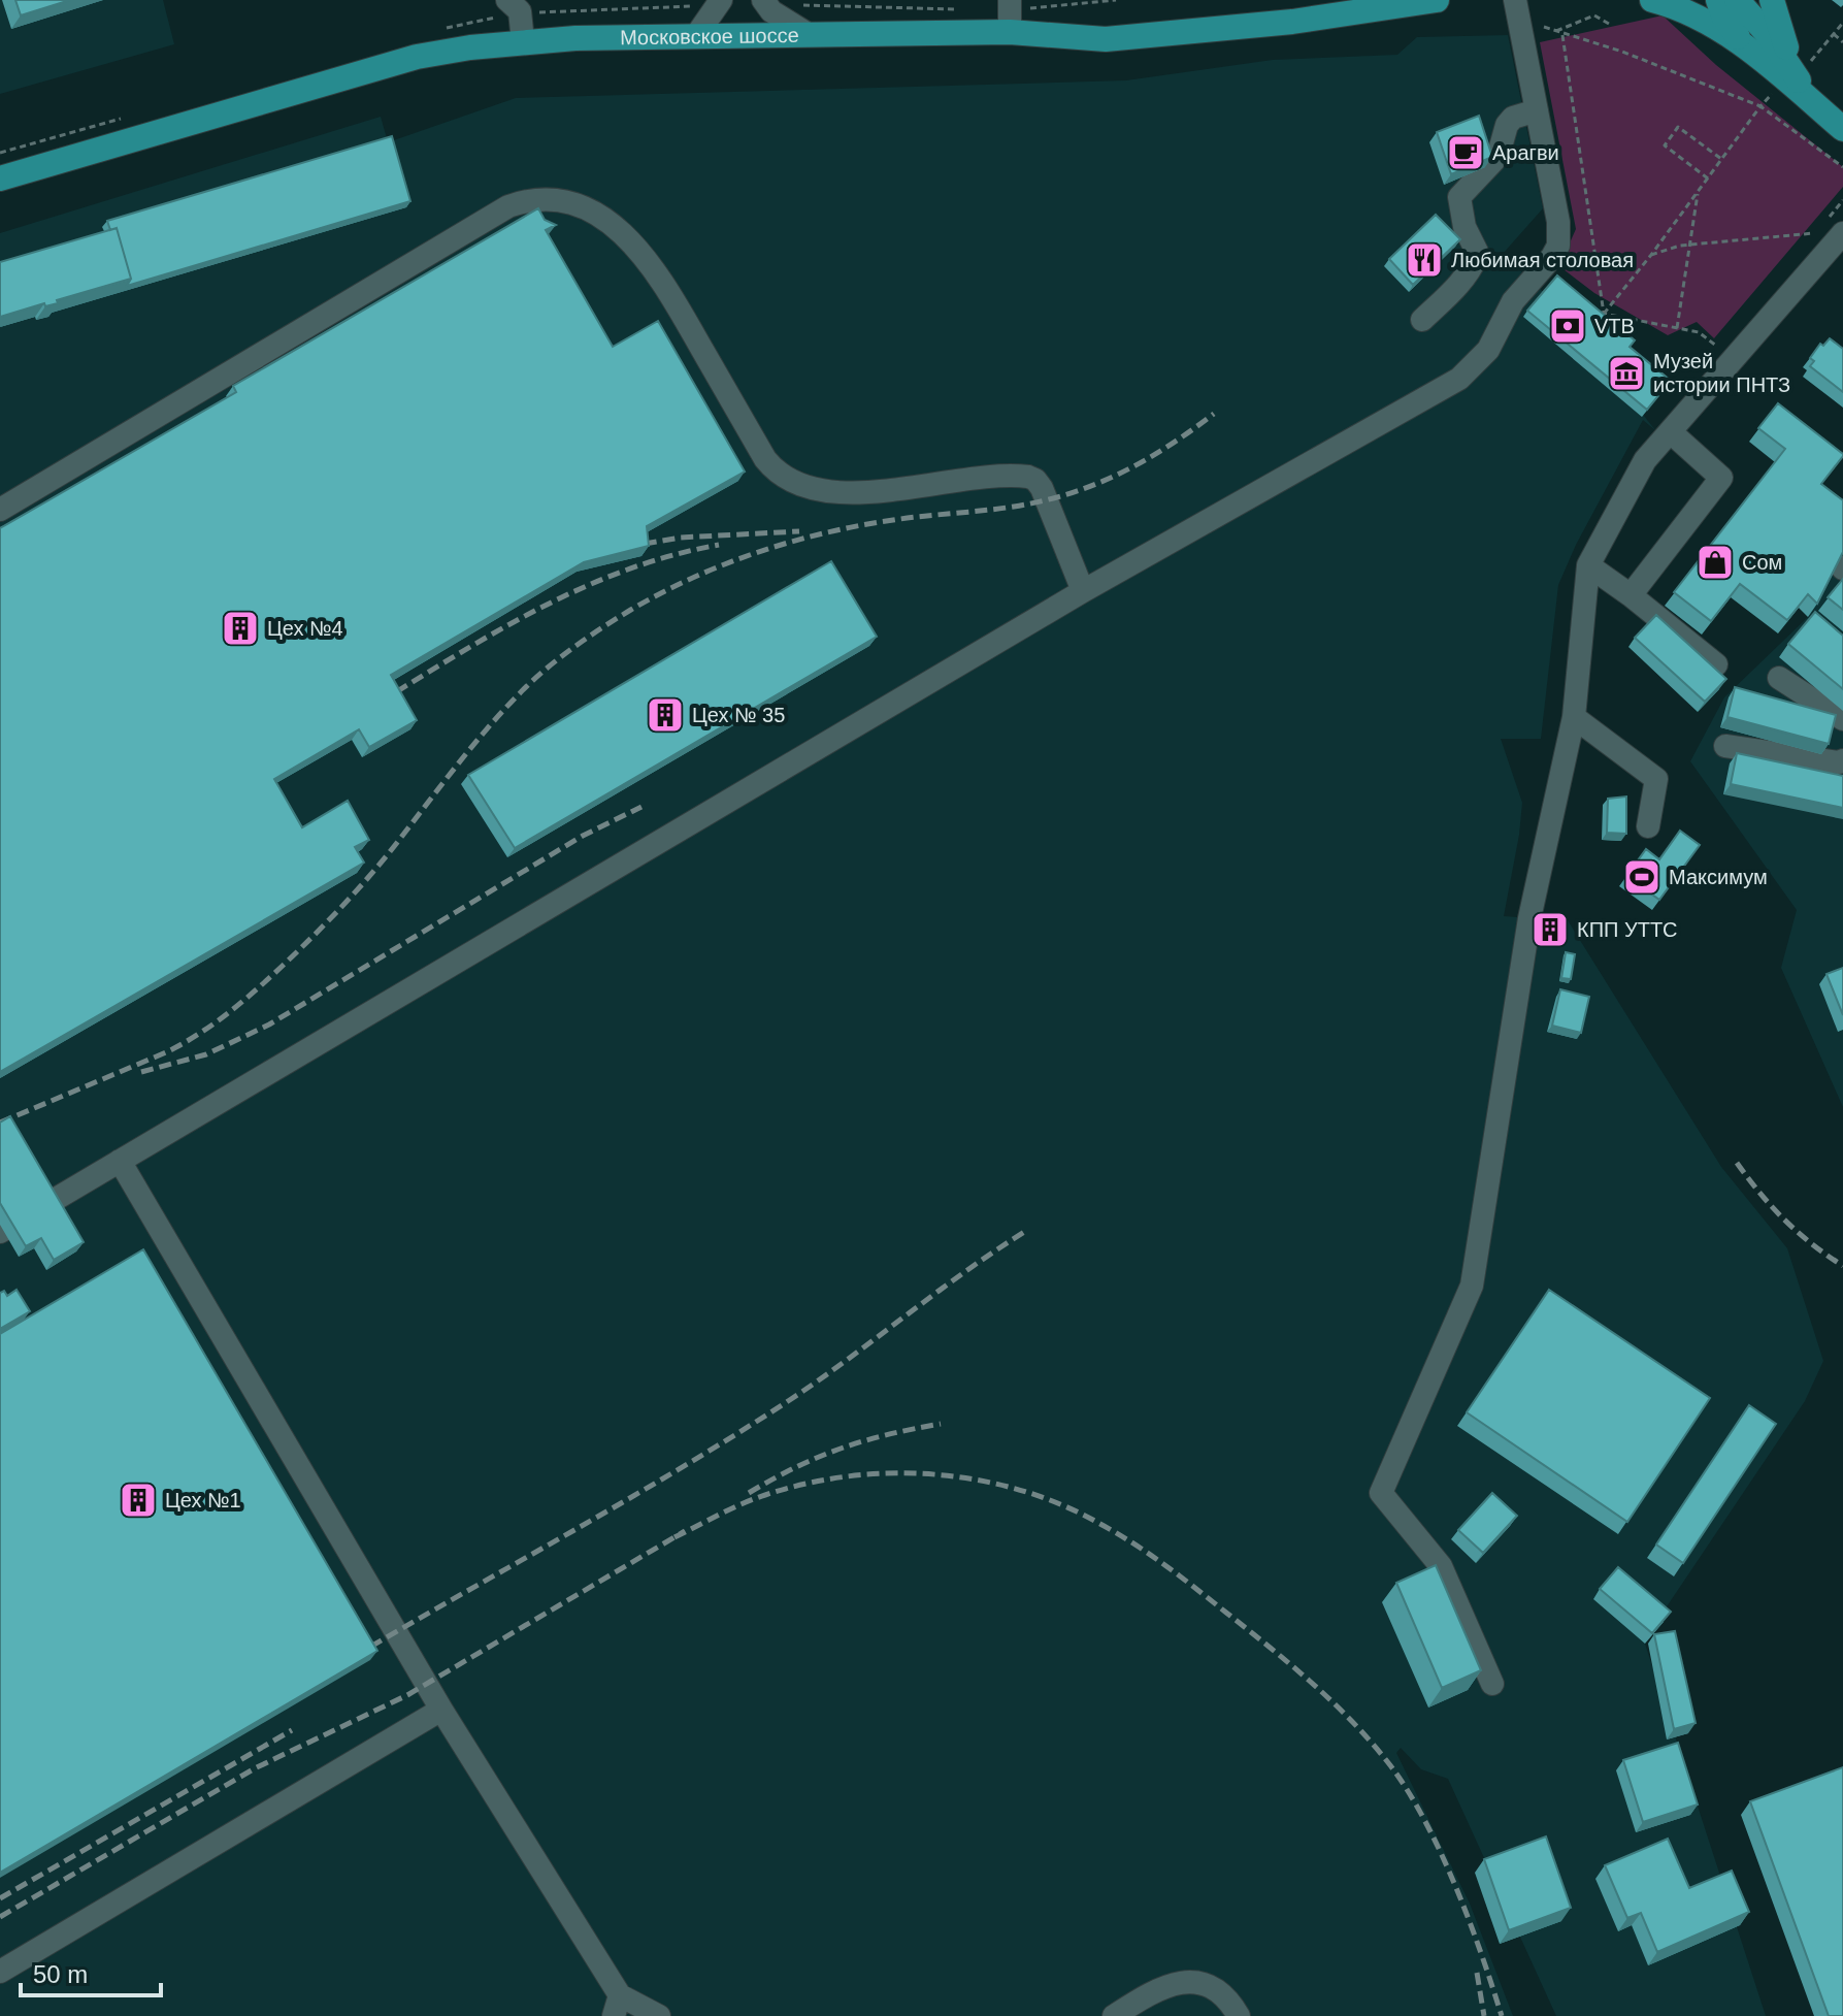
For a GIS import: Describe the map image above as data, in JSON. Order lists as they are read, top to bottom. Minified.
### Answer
{"streets":{"main road":["Московское шоссе"]},"places":{"cafe":["Арагви"],"restaurant":["Любимая столовая"],"bank":["VTB"],"museum":["Музей истории ПНТЗ"],"shop":["Сом"],"building":["Цех №4","Цех № 35","КПП УТТС","Цех №1"],"sports":["Максимум"]},"scale_bar":"50 m"}
